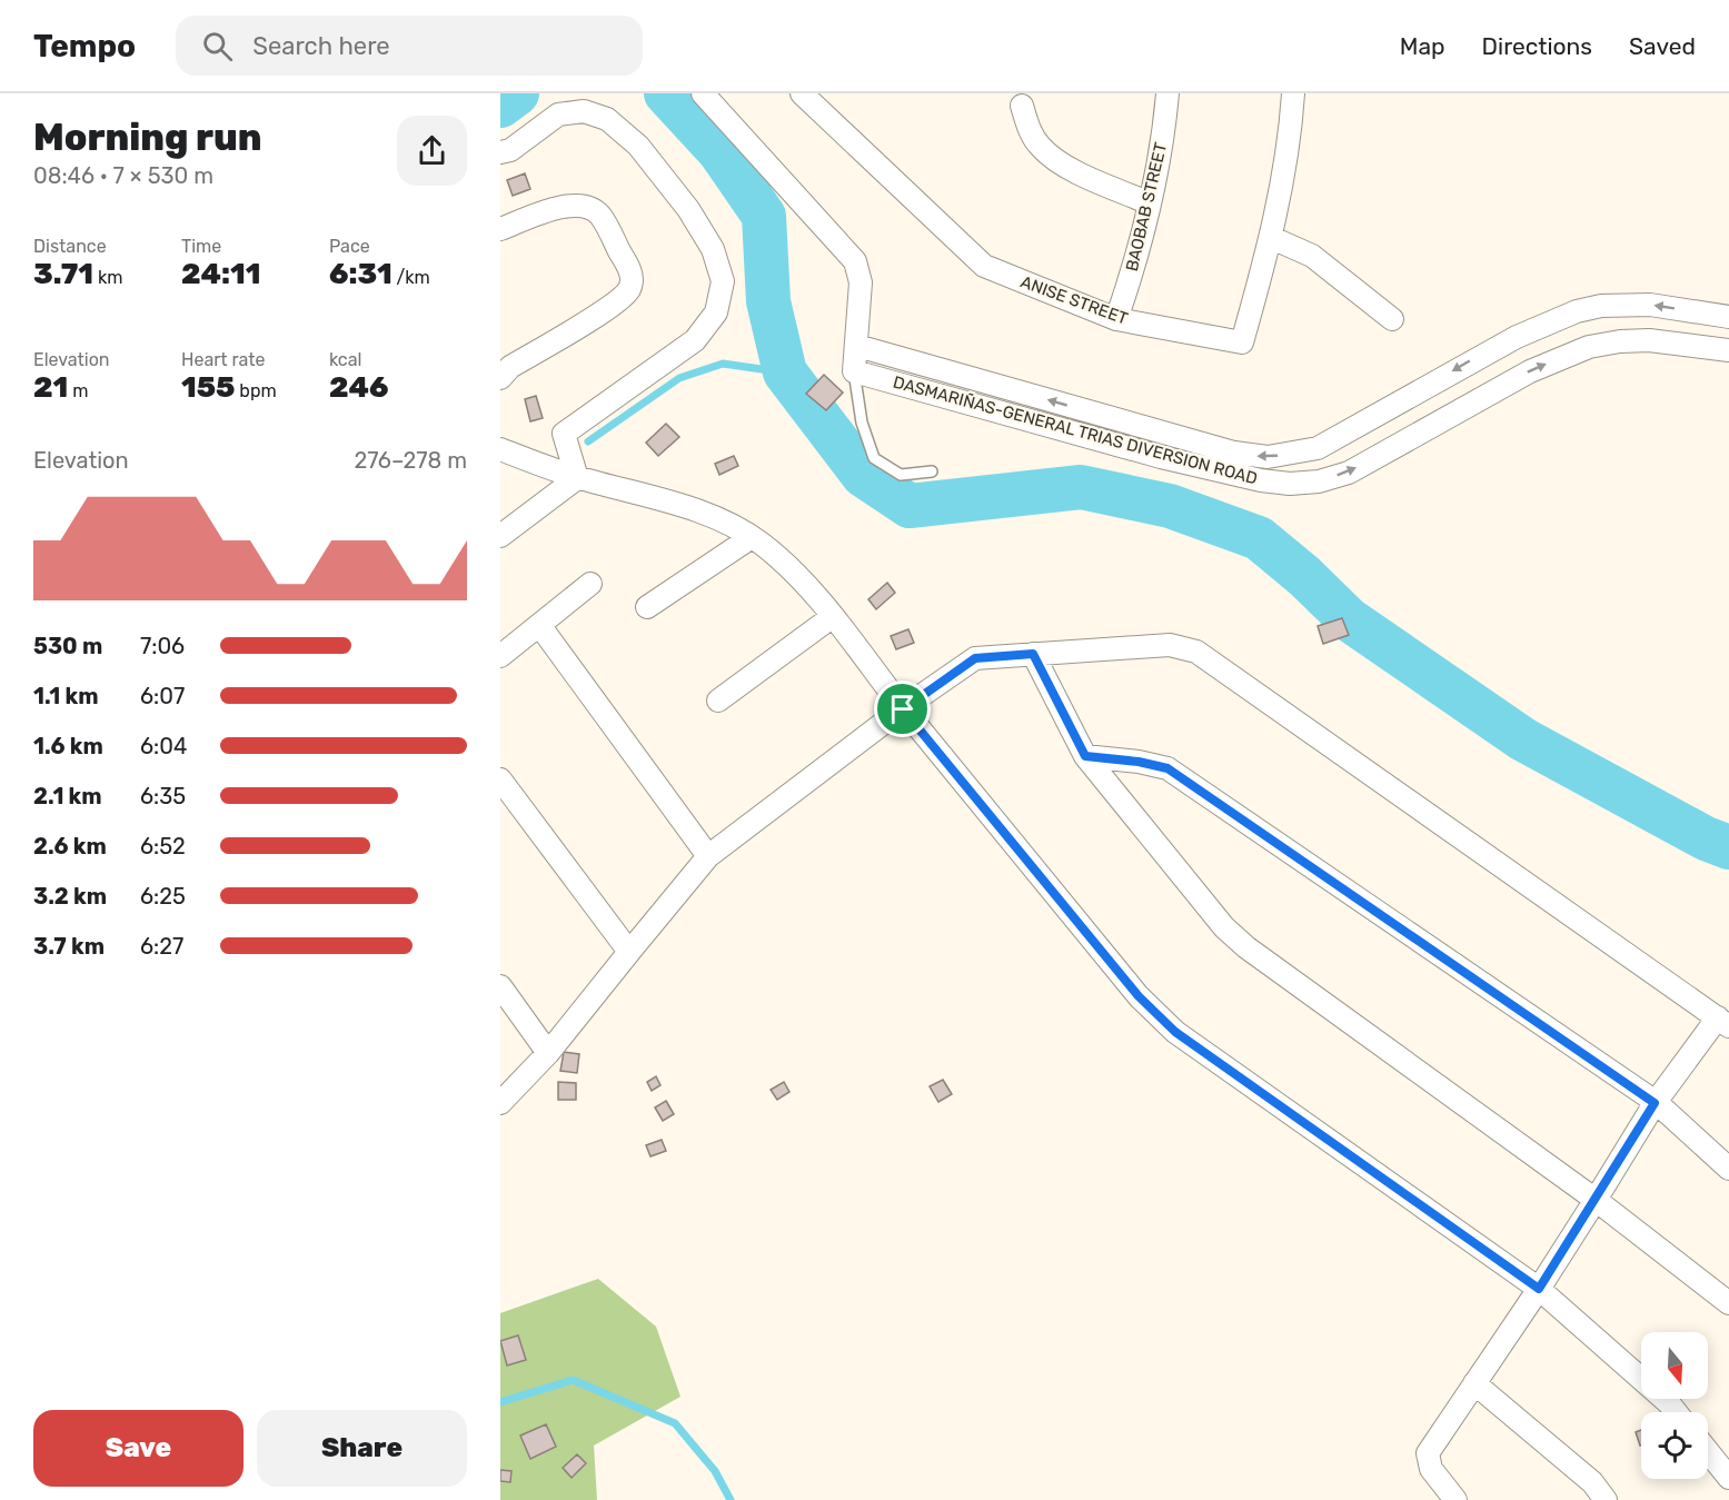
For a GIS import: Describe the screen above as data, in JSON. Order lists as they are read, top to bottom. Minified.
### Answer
{"streets":{"street":["BAOBAB STREET","ANISE STREET","DASMARIÑAS-GENERAL TRIAS DIVERSION ROAD"]},"crossings":[["BAOBAB STREET","ANISE STREET"]],"north":"bottom","page":{"header":"Tempo","search":"Search here","nav":["Map","Directions","Saved"],"heading":["Morning run","08:46 · 7 × 530 m"],"stats":[["Distance","3.71 km"],["Time","24:11"],["Pace","6:31 /km"],["Elevation","21 m"],["Heart rate","155 bpm"],["kcal","246"]],"chart":["Elevation","276–278 m"],"list":[{"name":"530 m","note":"7:06"},{"name":"1.1 km","note":"6:07"},{"name":"1.6 km","note":"6:04"},{"name":"2.1 km","note":"6:35"},{"name":"2.6 km","note":"6:52"},{"name":"3.2 km","note":"6:25"},{"name":"3.7 km","note":"6:27"}],"buttons":["Save","Share"]}}
